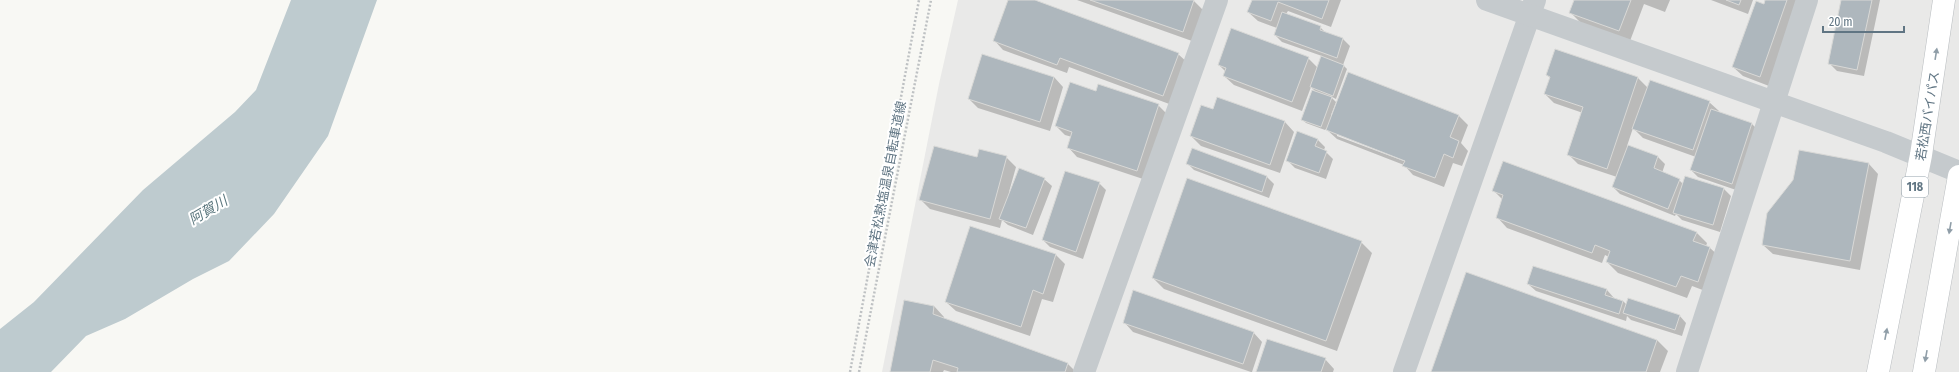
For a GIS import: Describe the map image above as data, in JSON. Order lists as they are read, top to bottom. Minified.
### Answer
{"streets":{"highway":["若松西バイパス","118"],"path":["会津若松熱塩温泉自転車道線"]},"water":["阿賀川"],"scale_bar":"20 m"}
